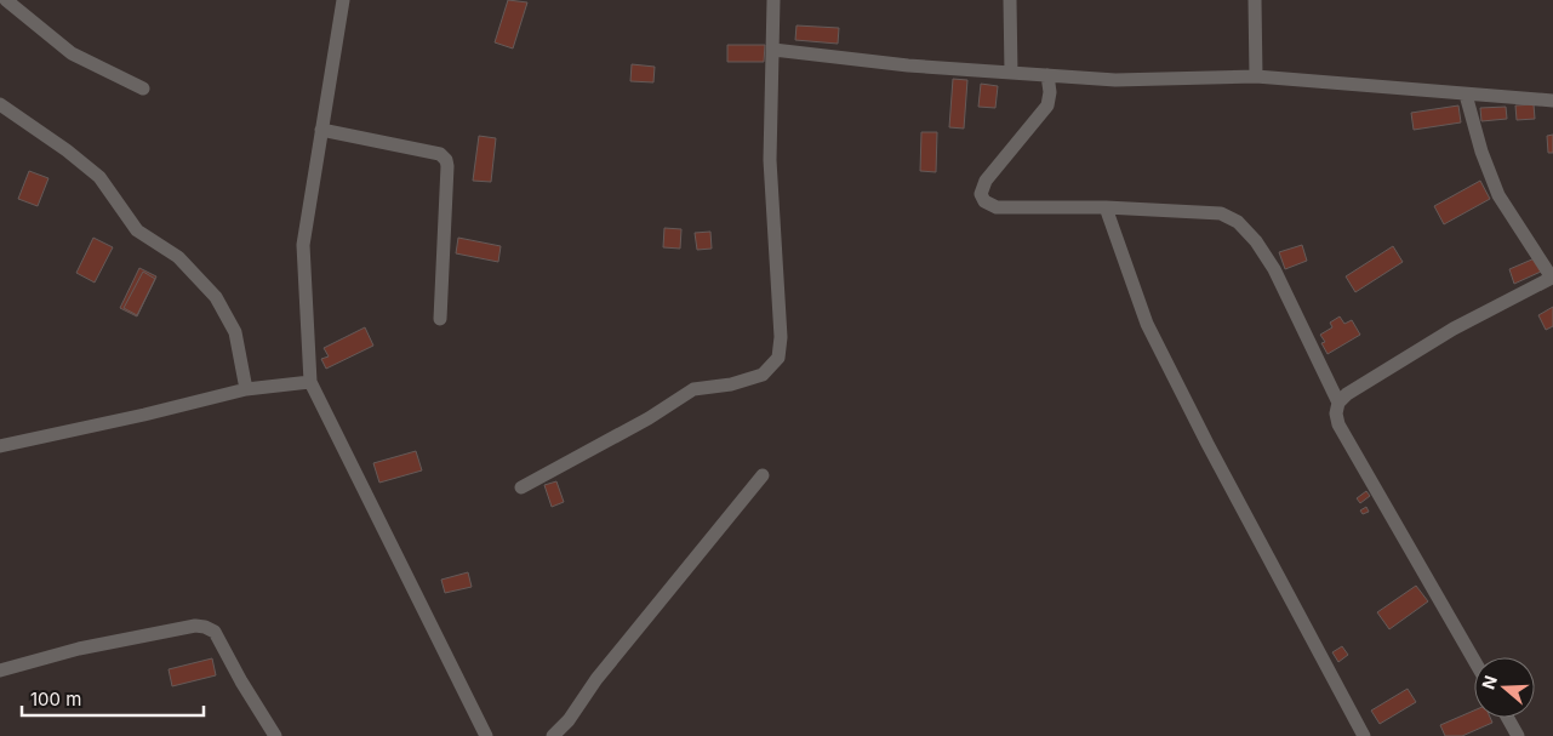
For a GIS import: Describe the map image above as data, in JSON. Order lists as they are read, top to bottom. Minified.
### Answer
{"scale_bar":"100 m","north":"left"}
